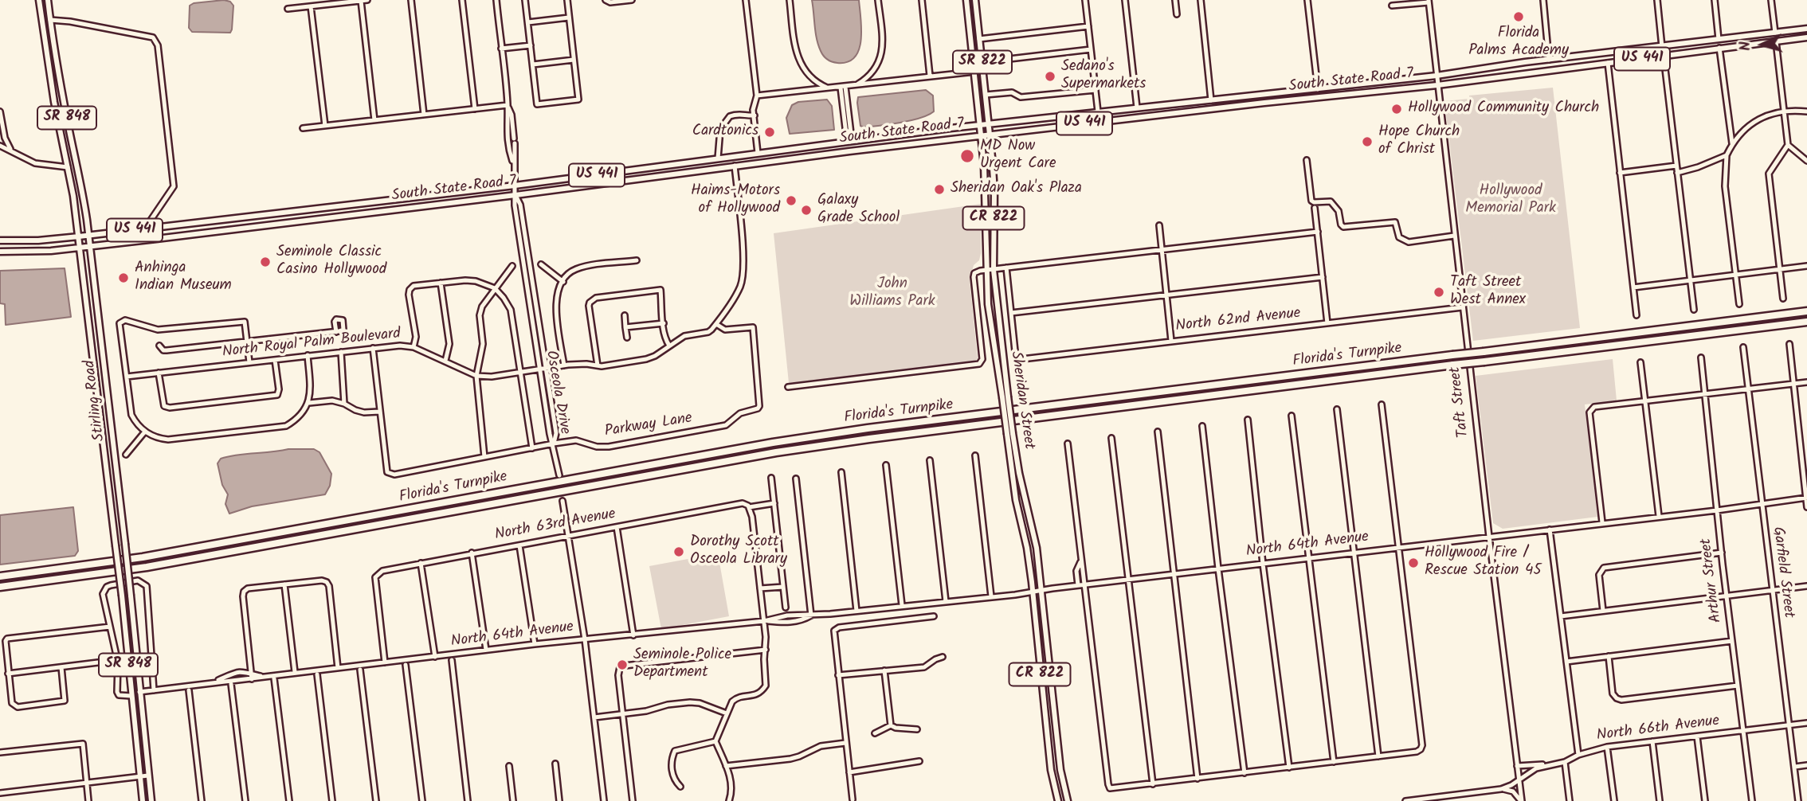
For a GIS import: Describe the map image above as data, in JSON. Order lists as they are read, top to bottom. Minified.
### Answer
{"streets":{"highway":["Florida's Turnpike"],"main road":["US 441","SR 822","South State Road 7","SR 848","CR 822","Stirling Road","Sheridan Street"],"street":["North 62nd Avenue","North Royal Palm Boulevard","Osceola Drive","Taft Street","Parkway Lane","North 63rd Avenue","North 64th Avenue","Garfield Street","Arthur Street","North 66th Avenue"]},"crossings":[["South State Road 7","Osceola Drive"],["South State Road 7","Stirling Road"],["South State Road 7","Sheridan Street"],["South State Road 7","Taft Street"],["North 62nd Avenue","Sheridan Street"],["North 62nd Avenue","Taft Street"],["North Royal Palm Boulevard","Osceola Drive"],["North Royal Palm Boulevard","Parkway Lane"],["Osceola Drive","Parkway Lane"],["Stirling Road","North 64th Avenue"],["Sheridan Street","North 64th Avenue"],["Taft Street","North 64th Avenue"],["Taft Street","North 66th Avenue"],["North 63rd Avenue","North 64th Avenue"],["North 64th Avenue","Garfield Street"],["North 64th Avenue","Arthur Street"],["Garfield Street","North 66th Avenue"],["Arthur Street","North 66th Avenue"]],"parks":["Hollywood Memorial Park","John Williams Park"],"places":["Florida Palms Academy","Sedano's Supermarkets","Hollywood Community Church","Cardtonics","Hope Church of Christ","MD Now Urgent Care","Sheridan Oak's Plaza","Haims-Motors of Hollywood","Galaxy Grade School","Seminole Classic Casino Hollywood","Anhinga Indian Museum","Taft Street West Annex","Dorothy Scott Osceola Library","Hollywood Fire / Rescue Station 45","Seminole Police Department"],"north":"left"}
